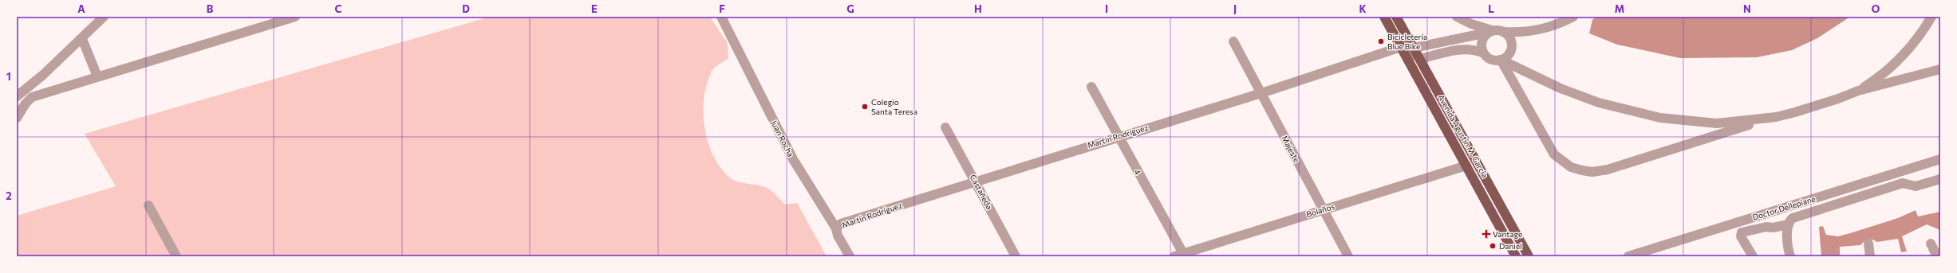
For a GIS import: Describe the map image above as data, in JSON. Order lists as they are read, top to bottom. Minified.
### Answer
{"streets":{"main road":["Avenida Agustín M. García"],"street":["Martín Rodríguez","Juan Rocha","Majeste","4","Castañeda","Doctor Dellepiane","Bolaños"]},"crossings":[["Martín Rodríguez","Avenida Agustín M. García"],["Martín Rodríguez","Juan Rocha"],["Martín Rodríguez","Majeste"],["Martín Rodríguez","4"],["Martín Rodríguez","Castañeda"],["Avenida Agustín M. García","Bolaños"],["Majeste","Bolaños"],["4","Bolaños"]],"places":{"other":["Bicicletería Blue Bike","Colegio Santa Teresa","Daniel"],"health":["Vantage"]},"grid":{"columns":["A","B","C","D","E","F","G","H","I","J","K","L","M","N","O"],"rows":["1","2"]}}
